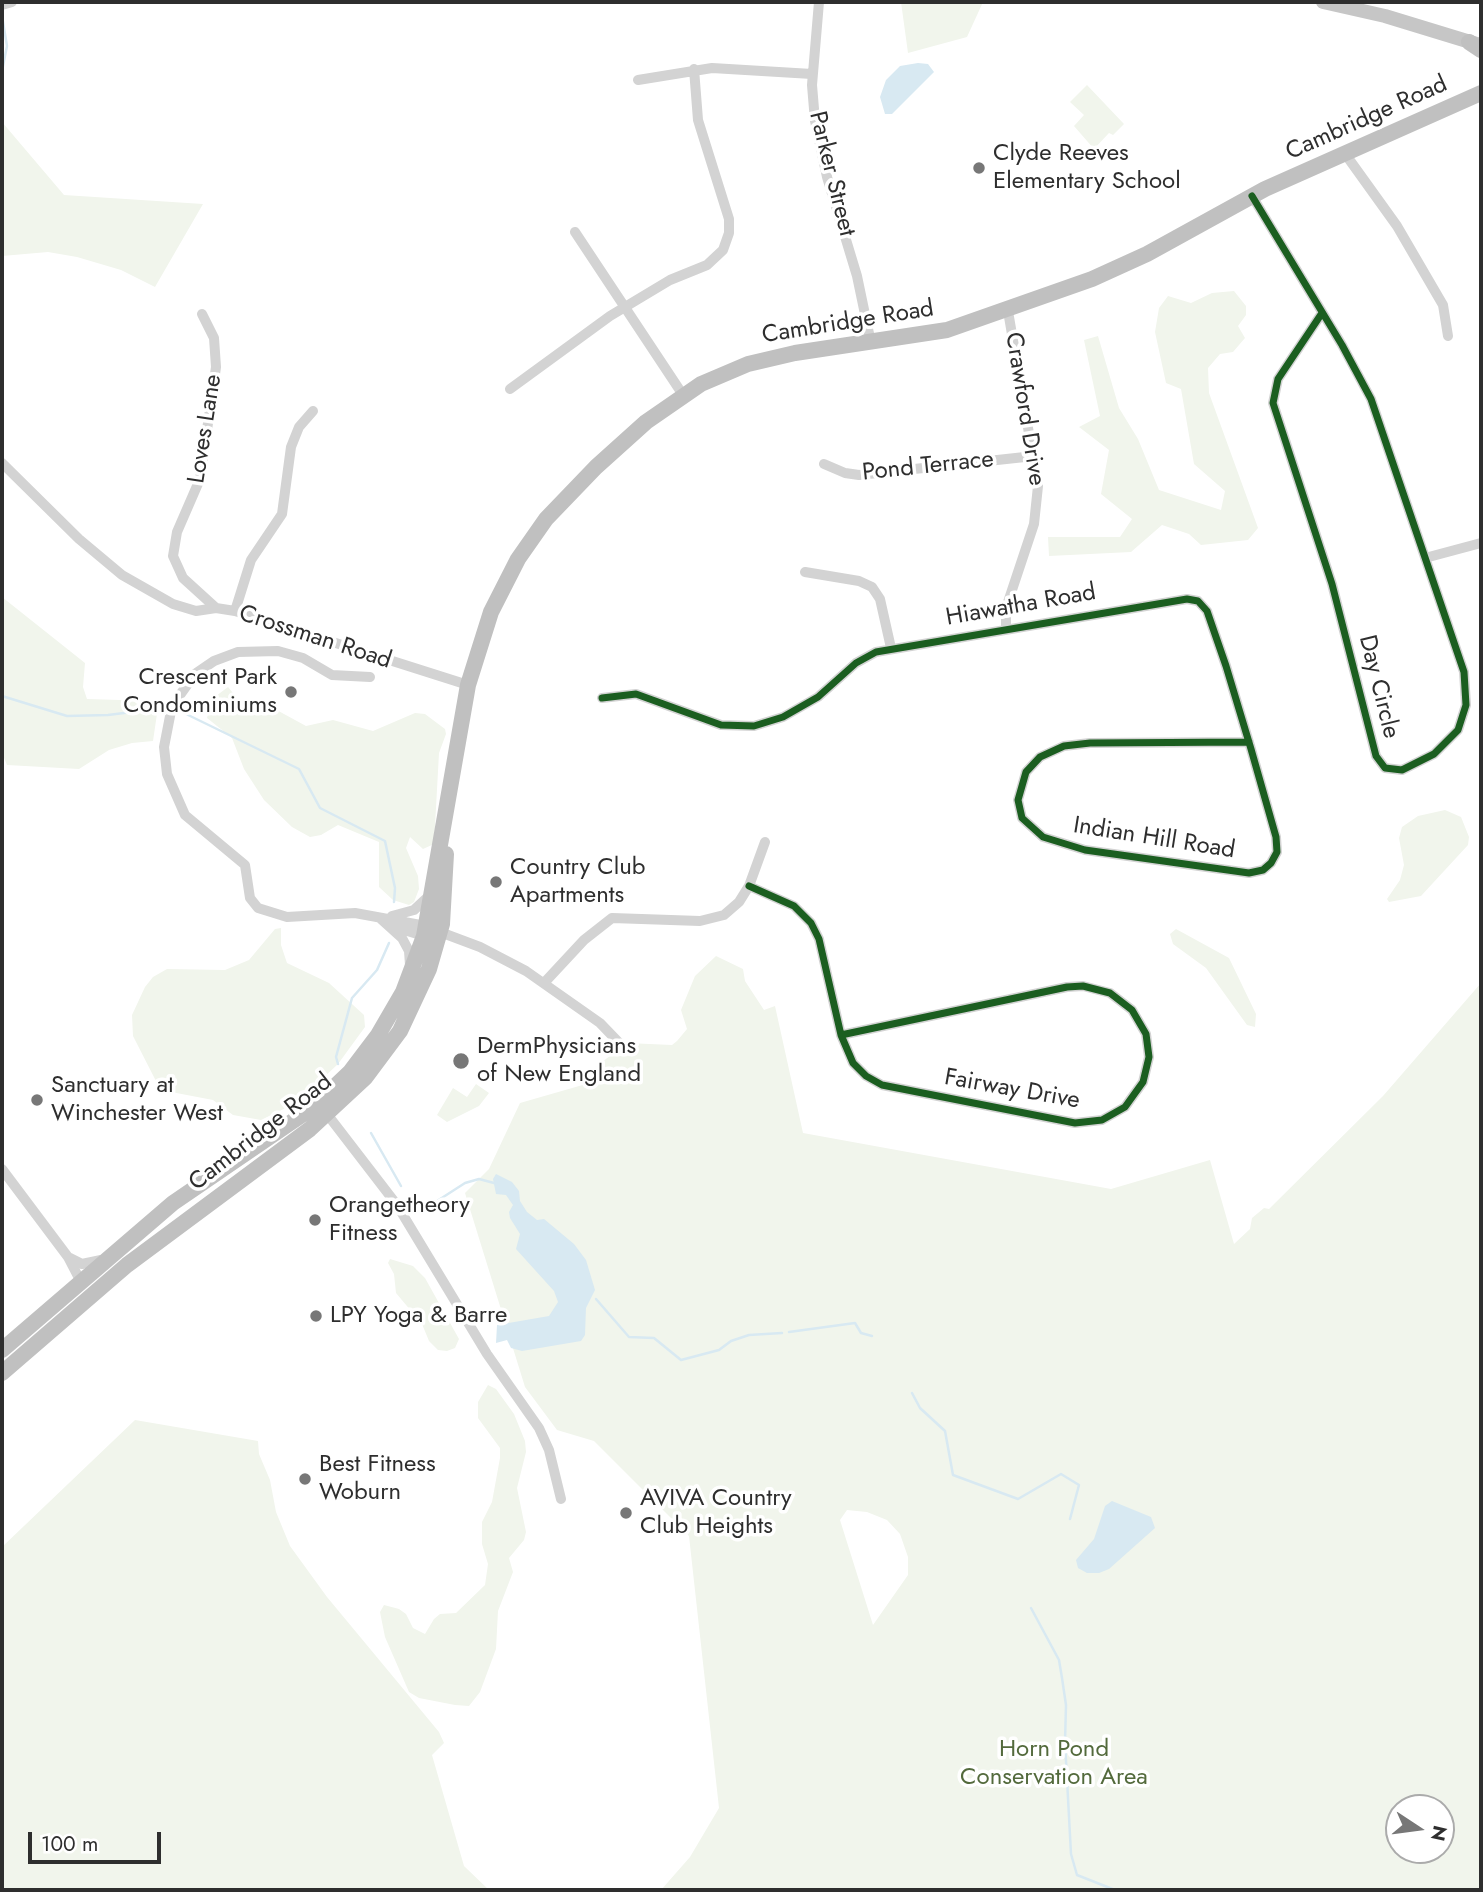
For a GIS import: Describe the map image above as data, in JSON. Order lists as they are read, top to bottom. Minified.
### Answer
{"streets":{"highway":["Cambridge Road"],"street":["Parker Street","Crawford Drive","Loves Lane","Pond Terrace","Hiawatha Road","Crossman Road","Day Circle","Indian Hill Road","Fairway Drive"]},"crossings":[["Cambridge Road","Parker Street"],["Cambridge Road","Crawford Drive"],["Cambridge Road","Crossman Road"],["Cambridge Road","Day Circle"],["Crawford Drive","Pond Terrace"],["Crawford Drive","Hiawatha Road"],["Loves Lane","Crossman Road"],["Hiawatha Road","Indian Hill Road"]],"parks":["Horn Pond Conservation Area"],"places":["Clyde Reeves Elementary School","Crescent Park Condominiums","Country Club Apartments","DermPhysicians of New England","Sanctuary at Winchester West","Orangetheory Fitness","LPY Yoga & Barre","Best Fitness Woburn","AVIVA Country Club Heights"],"scale_bar":"100 m","north":"right"}
